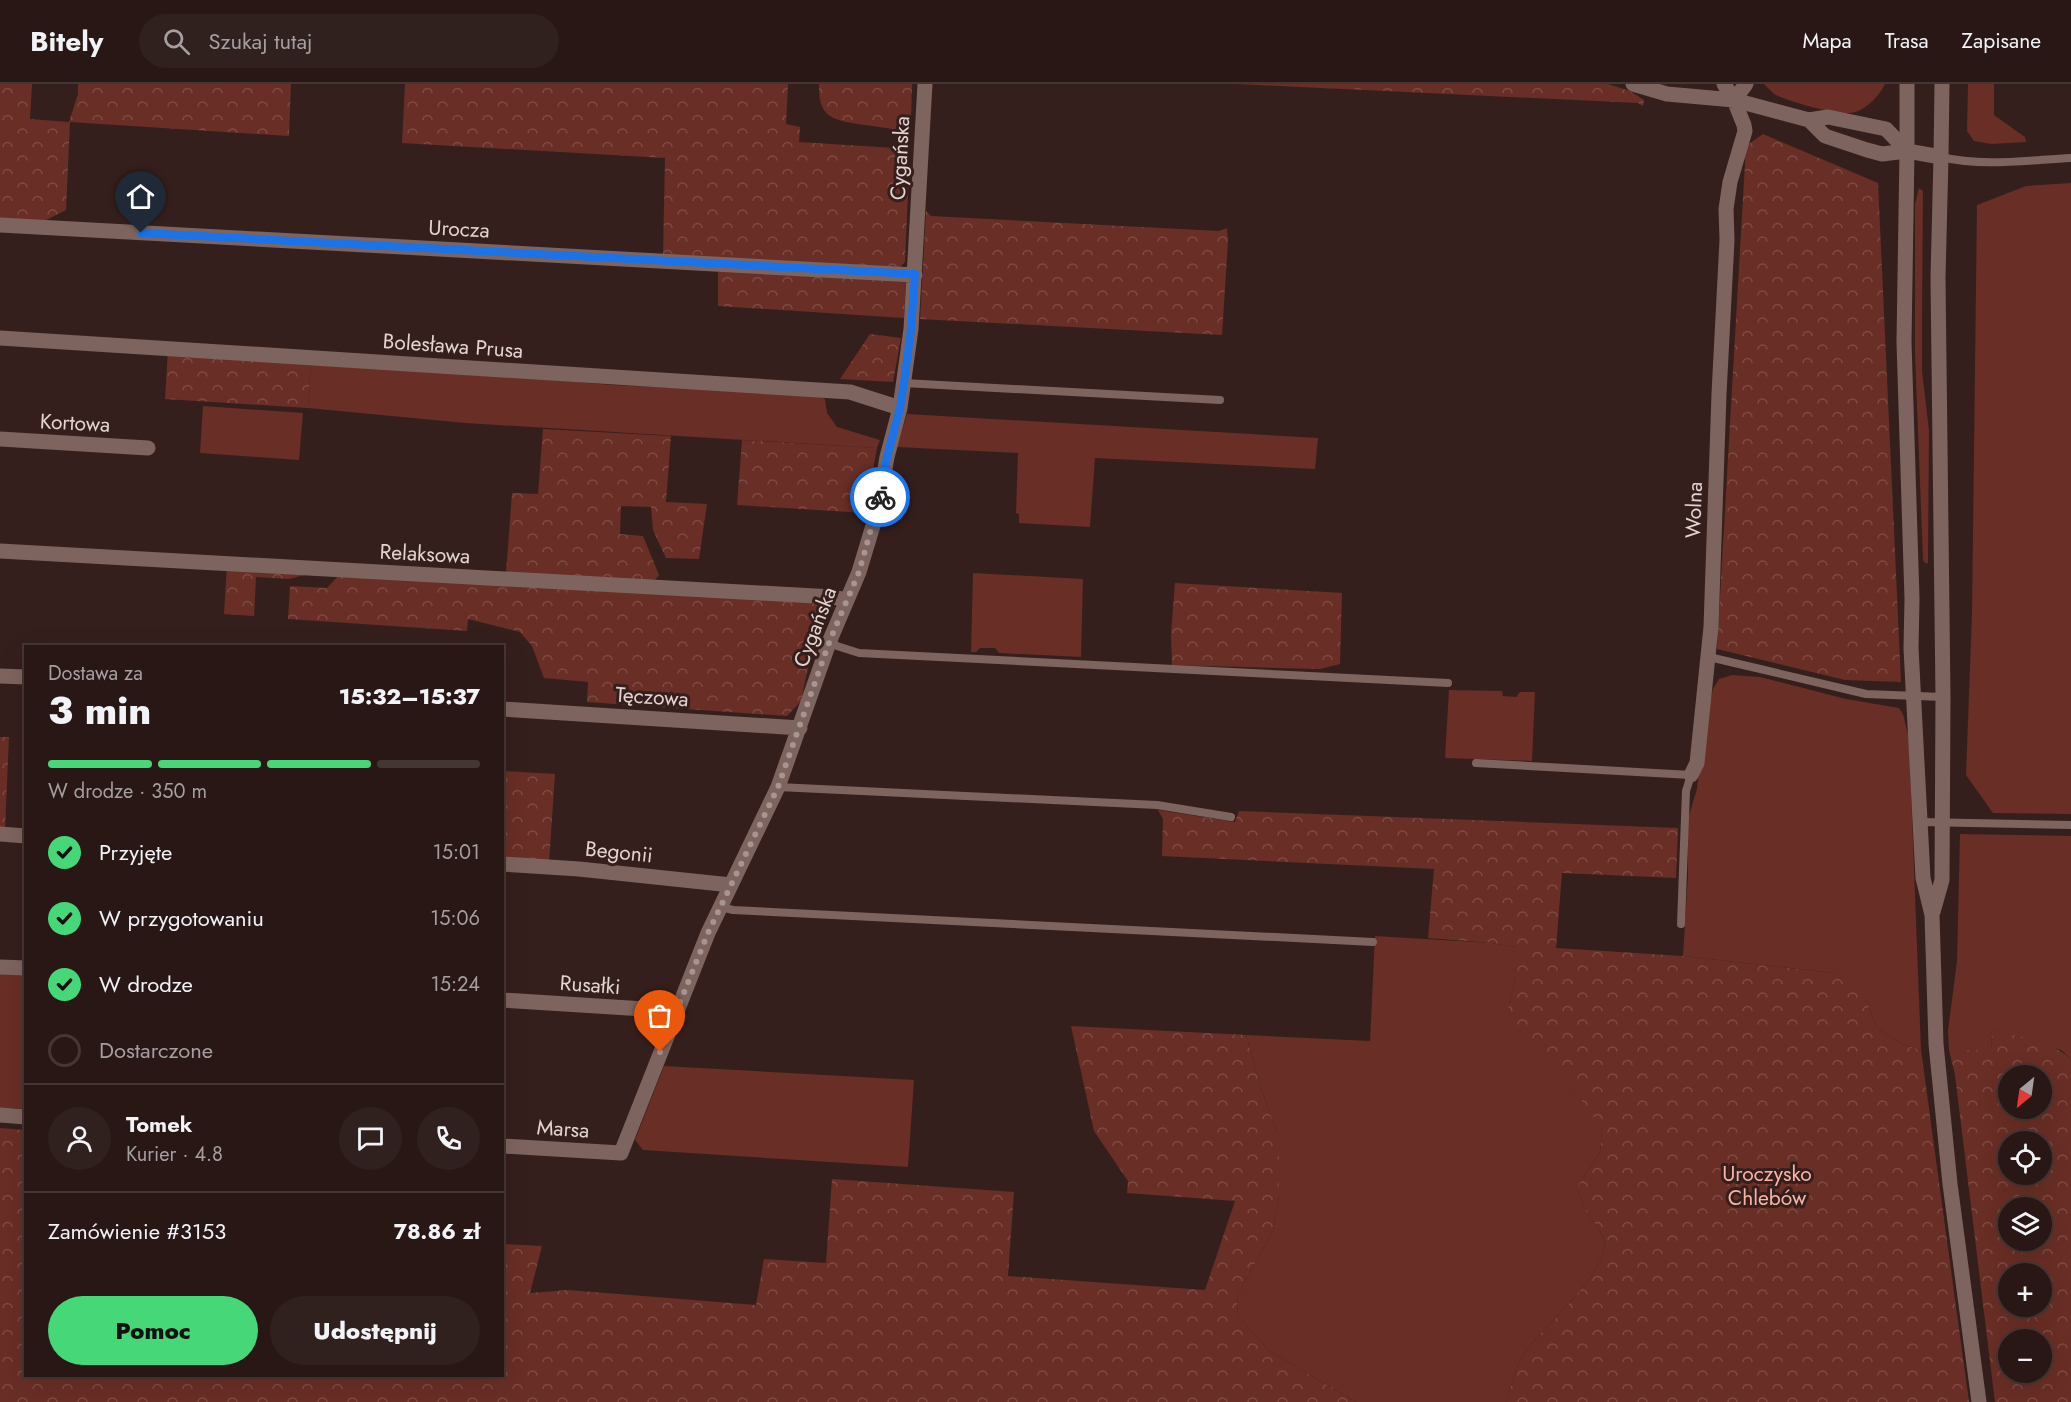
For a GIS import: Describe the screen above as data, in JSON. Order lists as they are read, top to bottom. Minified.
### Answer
{"streets":{"street":["Cygańska","Urocza","Bolesława Prusa","Kortowa","Wolna","Relaksowa","Tęczowa","Begonii","Rusałki","Marsa"]},"crossings":[["Cygańska","Urocza"],["Cygańska","Bolesława Prusa"],["Cygańska","Relaksowa"],["Cygańska","Tęczowa"],["Cygańska","Begonii"],["Cygańska","Rusałki"],["Cygańska","Marsa"]],"parks":["Uroczysko Chlebów"],"north":"bottom left","page":{"header":"Bitely","search":"Szukaj tutaj","nav":["Mapa","Trasa","Zapisane"],"heading":["3 min","Dostawa za","15:32–15:37"],"panel":["Tomek","Kurier · 4.8","Zamówienie #3153","78.86 zł"],"bar":"W drodze · 350 m","list":[["Przyjęte","15:01"],["W przygotowaniu","15:06"],["W drodze","15:24"],"Dostarczone"],"map_buttons":["+","−"],"buttons":["Pomoc","Udostępnij"]}}
